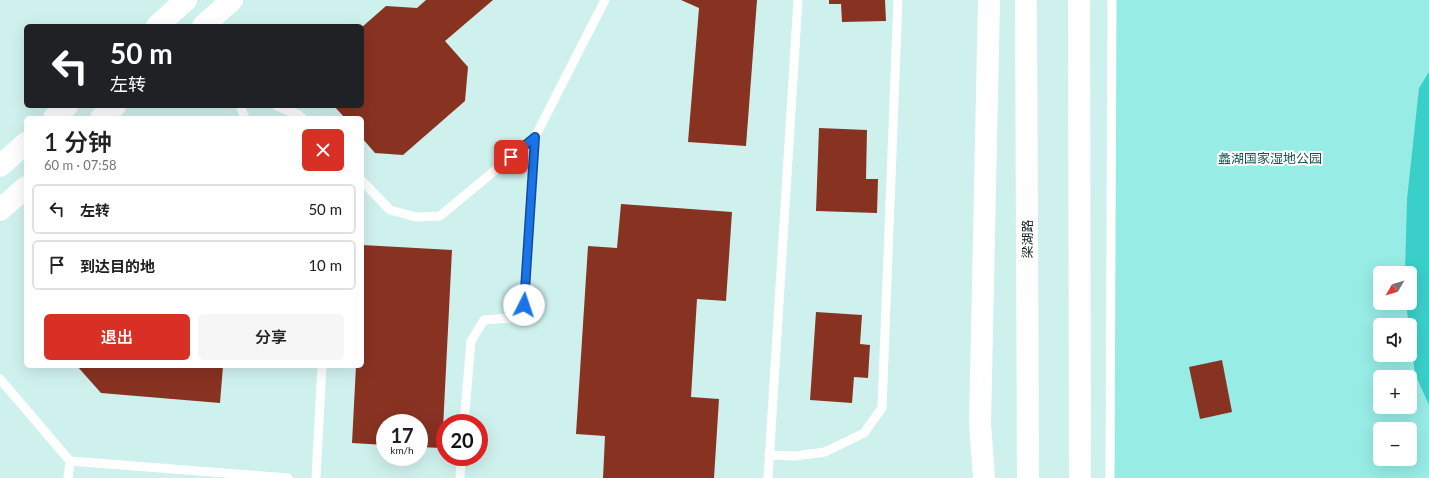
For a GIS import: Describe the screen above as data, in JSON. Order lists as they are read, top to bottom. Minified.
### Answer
{"streets":{"main road":["梁湖路"]},"parks":["蠡湖国家湿地公园"],"north":"bottom left","page":{"turn":["50 m","左转"],"heading":["1 分钟","60 m · 07:58"],"list":[{"name":"左转","value":"50 m"},{"name":"到达目的地","value":"10 m"}],"map_buttons":["+","−"],"buttons":["退出","分享"],"speed":"17 km/h","limit":"20"}}
